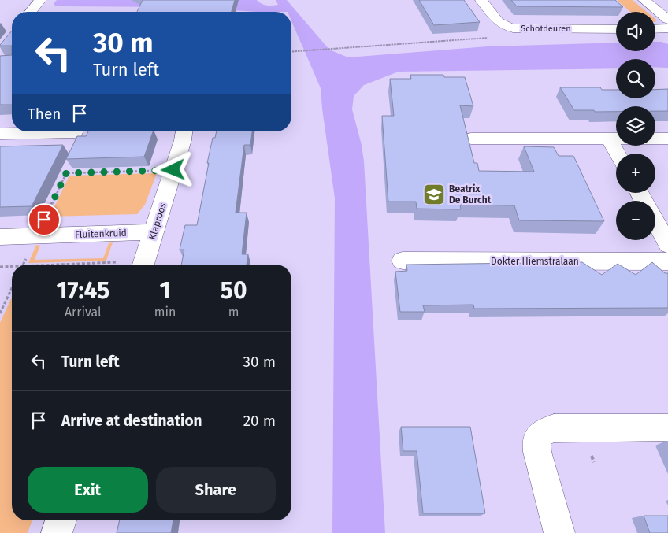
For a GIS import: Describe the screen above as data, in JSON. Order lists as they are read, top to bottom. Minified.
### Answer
{"streets":{"street":["Schotdeuren","Klaproos","Fluitenkruid","Dokter Hiemstralaan"]},"crossings":[["Klaproos","Fluitenkruid"]],"places":{"school or university":["Beatrix De Burcht"]},"page":{"map_buttons":["+","−"],"turn":["30 m","Turn left"],"then":"Then","eta":["17:45","Arrival","1","min","50","m"],"list":[{"name":"Turn left","value":"30 m"},{"name":"Arrive at destination","value":"20 m"}],"buttons":["Exit","Share"]}}
